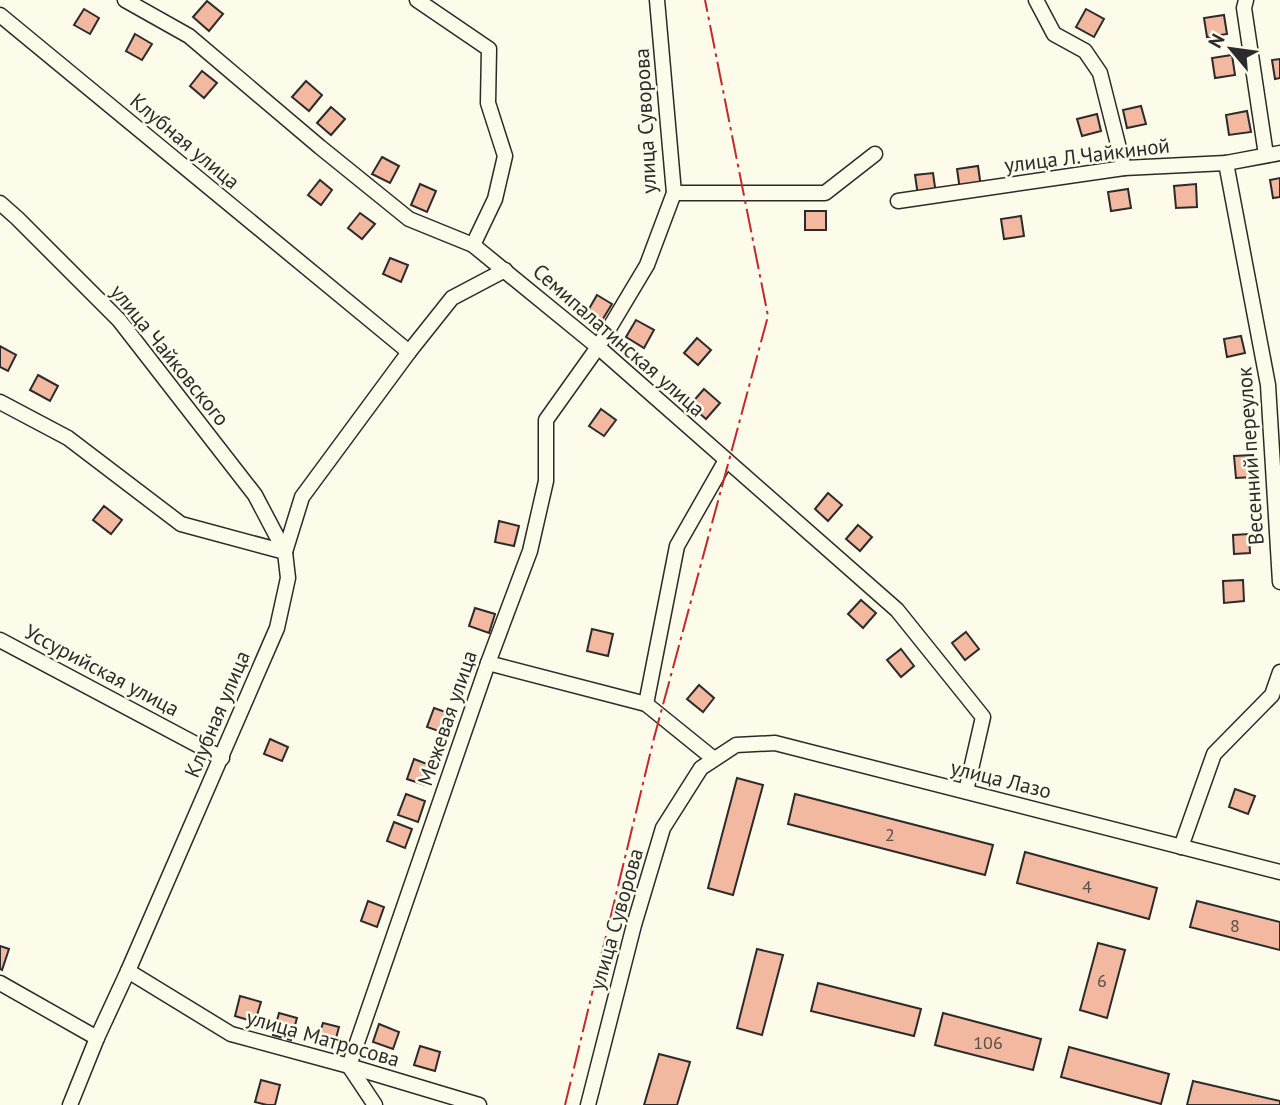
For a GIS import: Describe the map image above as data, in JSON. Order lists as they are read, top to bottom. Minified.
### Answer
{"streets":{"street":["улица Суворова","Клубная улица","улица Л.Чайкиной","Семипалатинская улица","улица Чайковского","Весенний переулок","Уссурийская улица","Межевая улица","улица Лазо","улица Матросова"]},"crossings":[["улица Суворова","Семипалатинская улица"],["улица Суворова","Межевая улица"],["улица Суворова","улица Лазо"],["Клубная улица","Семипалатинская улица"],["Клубная улица","улица Чайковского"],["Клубная улица","Уссурийская улица"],["Клубная улица","улица Матросова"],["улица Л.Чайкиной","Весенний переулок"],["Семипалатинская улица","Межевая улица"],["Семипалатинская улица","улица Лазо"],["Межевая улица","улица Матросова"]],"house_numbers":["2","4","8","6","106"],"north":"top left"}
